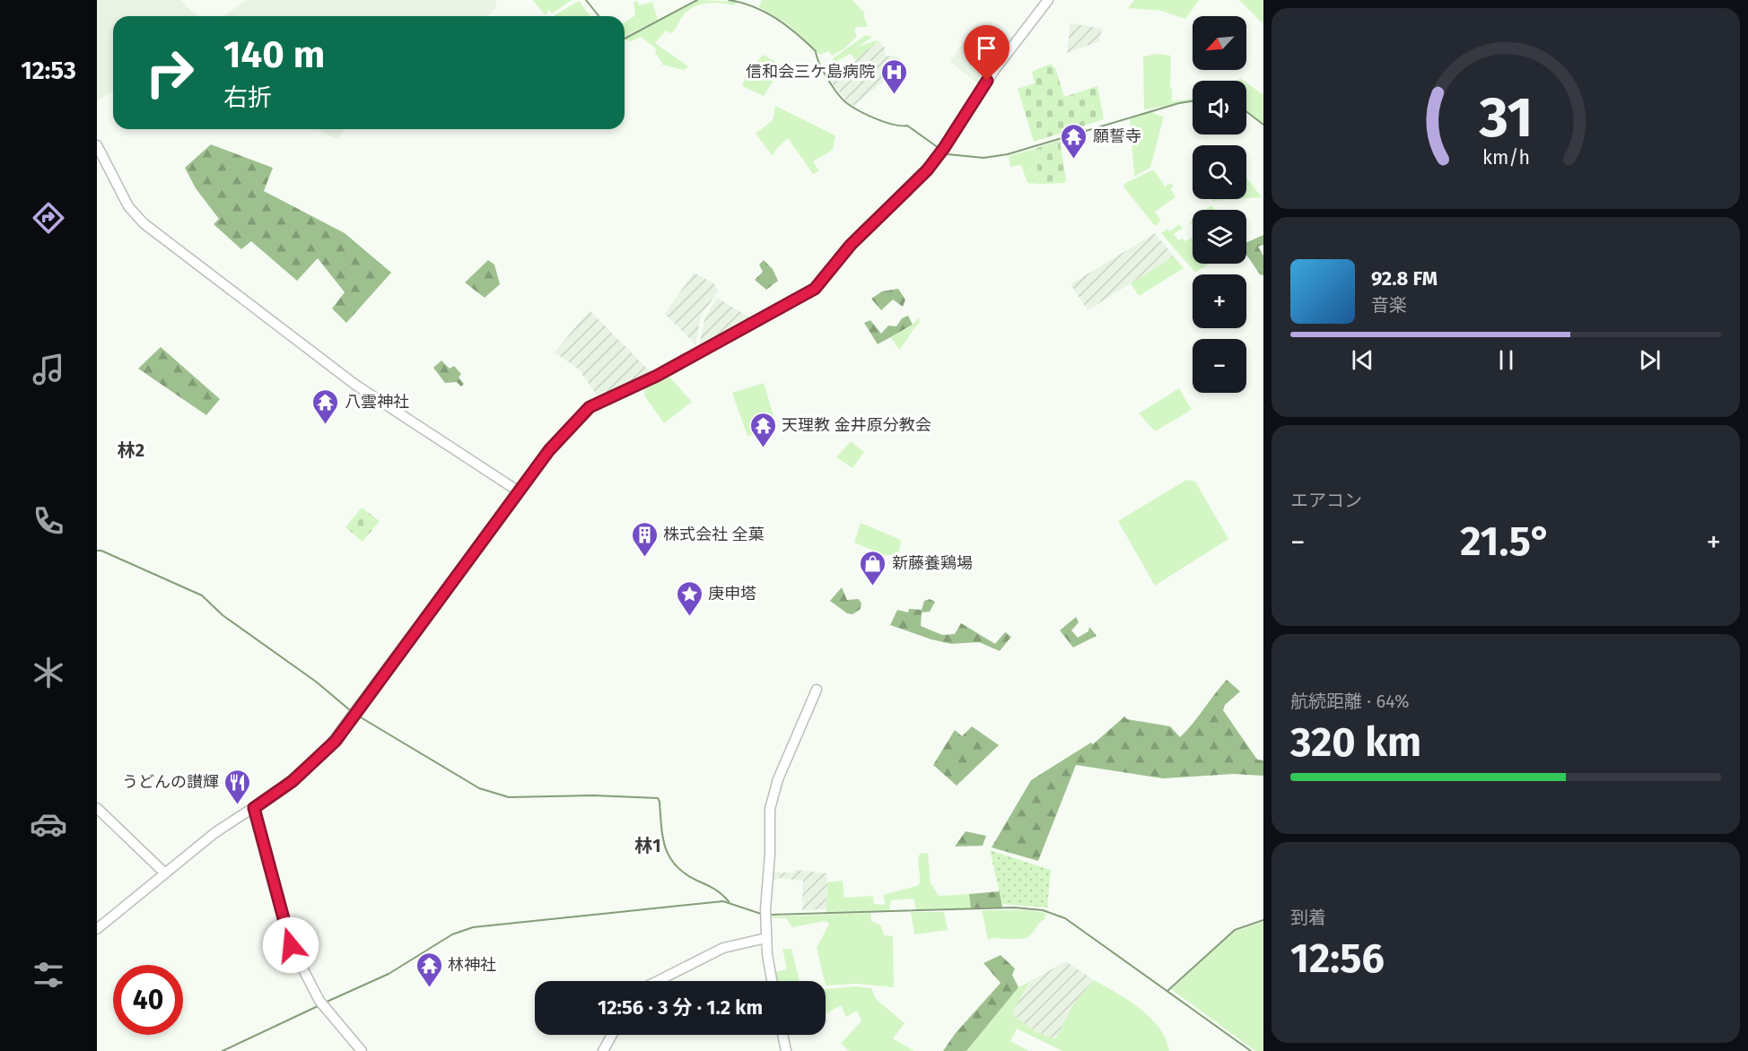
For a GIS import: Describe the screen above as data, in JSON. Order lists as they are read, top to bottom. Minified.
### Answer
{"districts":["林2","林1"],"places":{"hospital":["信和会三ケ島病院"],"temple":["願誓寺","八雲神社","天理教 金井原分教会","林神社"],"building":["株式会社 全菓"],"shop":["新藤養鶏場"],"place":["庚申塔"],"restaurant":["うどんの讃輝"]},"north":"bottom left","page":{"tabs":"12:53","map_buttons":["+","−"],"turn":["140 m","右折"],"song":["92.8 FM","音楽"],"tile":["エアコン",["航続距離 · 64%","320 km"],["到着","12:56"]],"heat":["−","21.5°","+"],"limit":"40","trip":"12:56 · 3 分 · 1.2 km","gauge":["31","km/h"]}}
